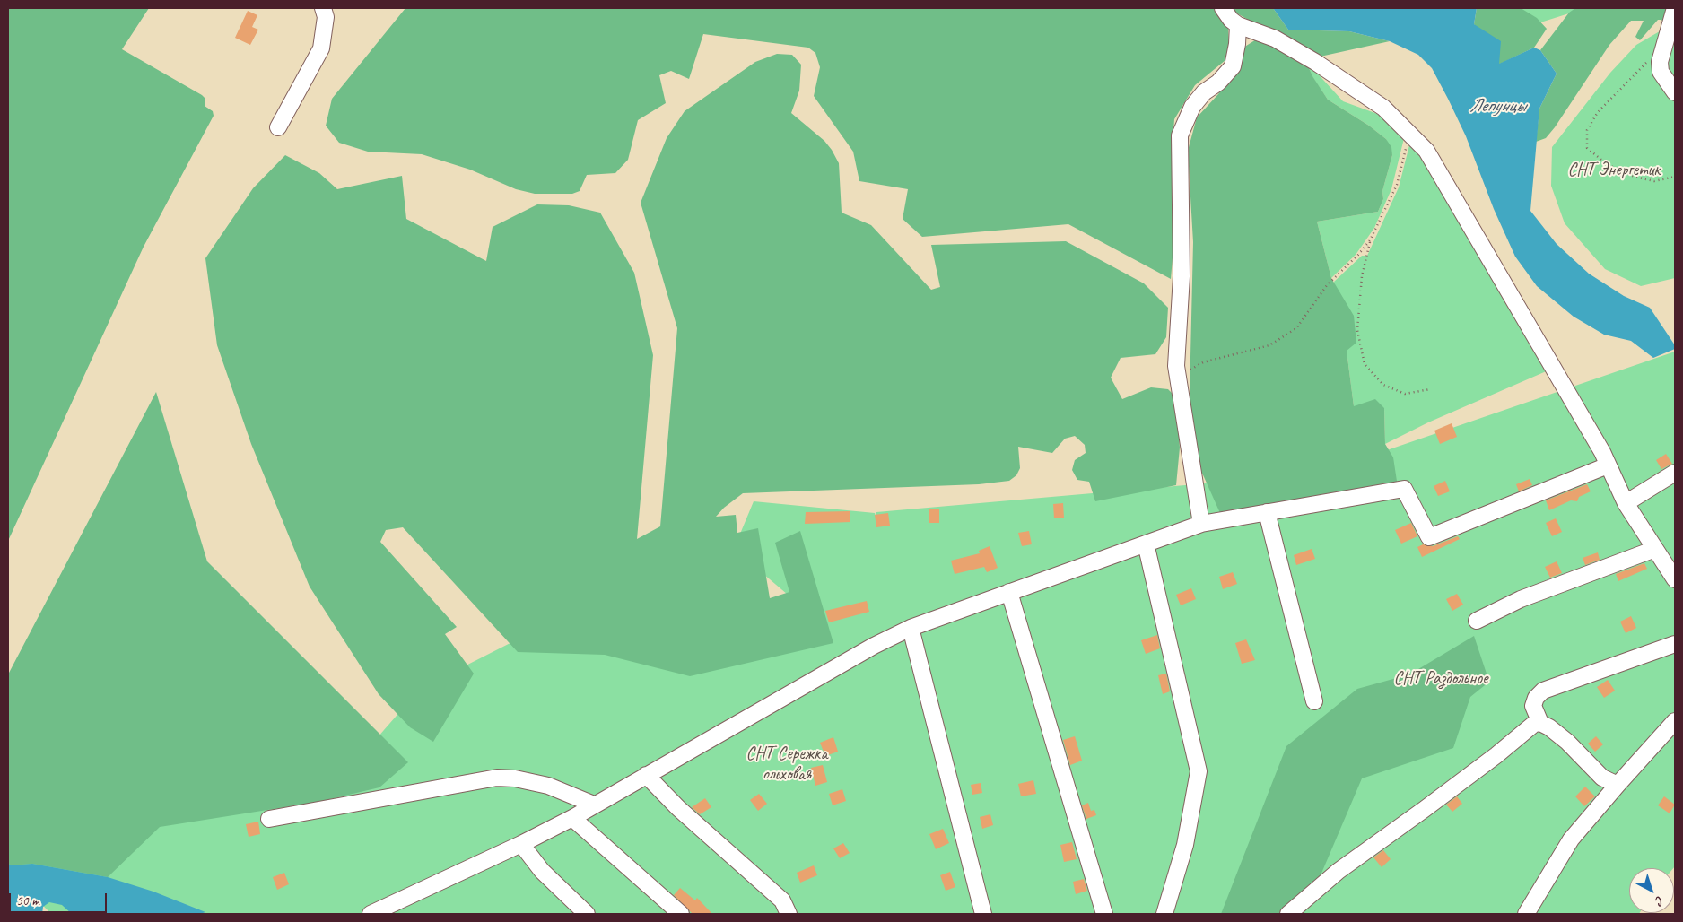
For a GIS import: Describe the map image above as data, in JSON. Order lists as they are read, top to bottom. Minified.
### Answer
{"water":["Лепунцы"],"parks":["СНТ Энергетик","СНТ Раздольное","СНТ Сережка ольховая"],"scale_bar":"50 m","north":"bottom right"}
